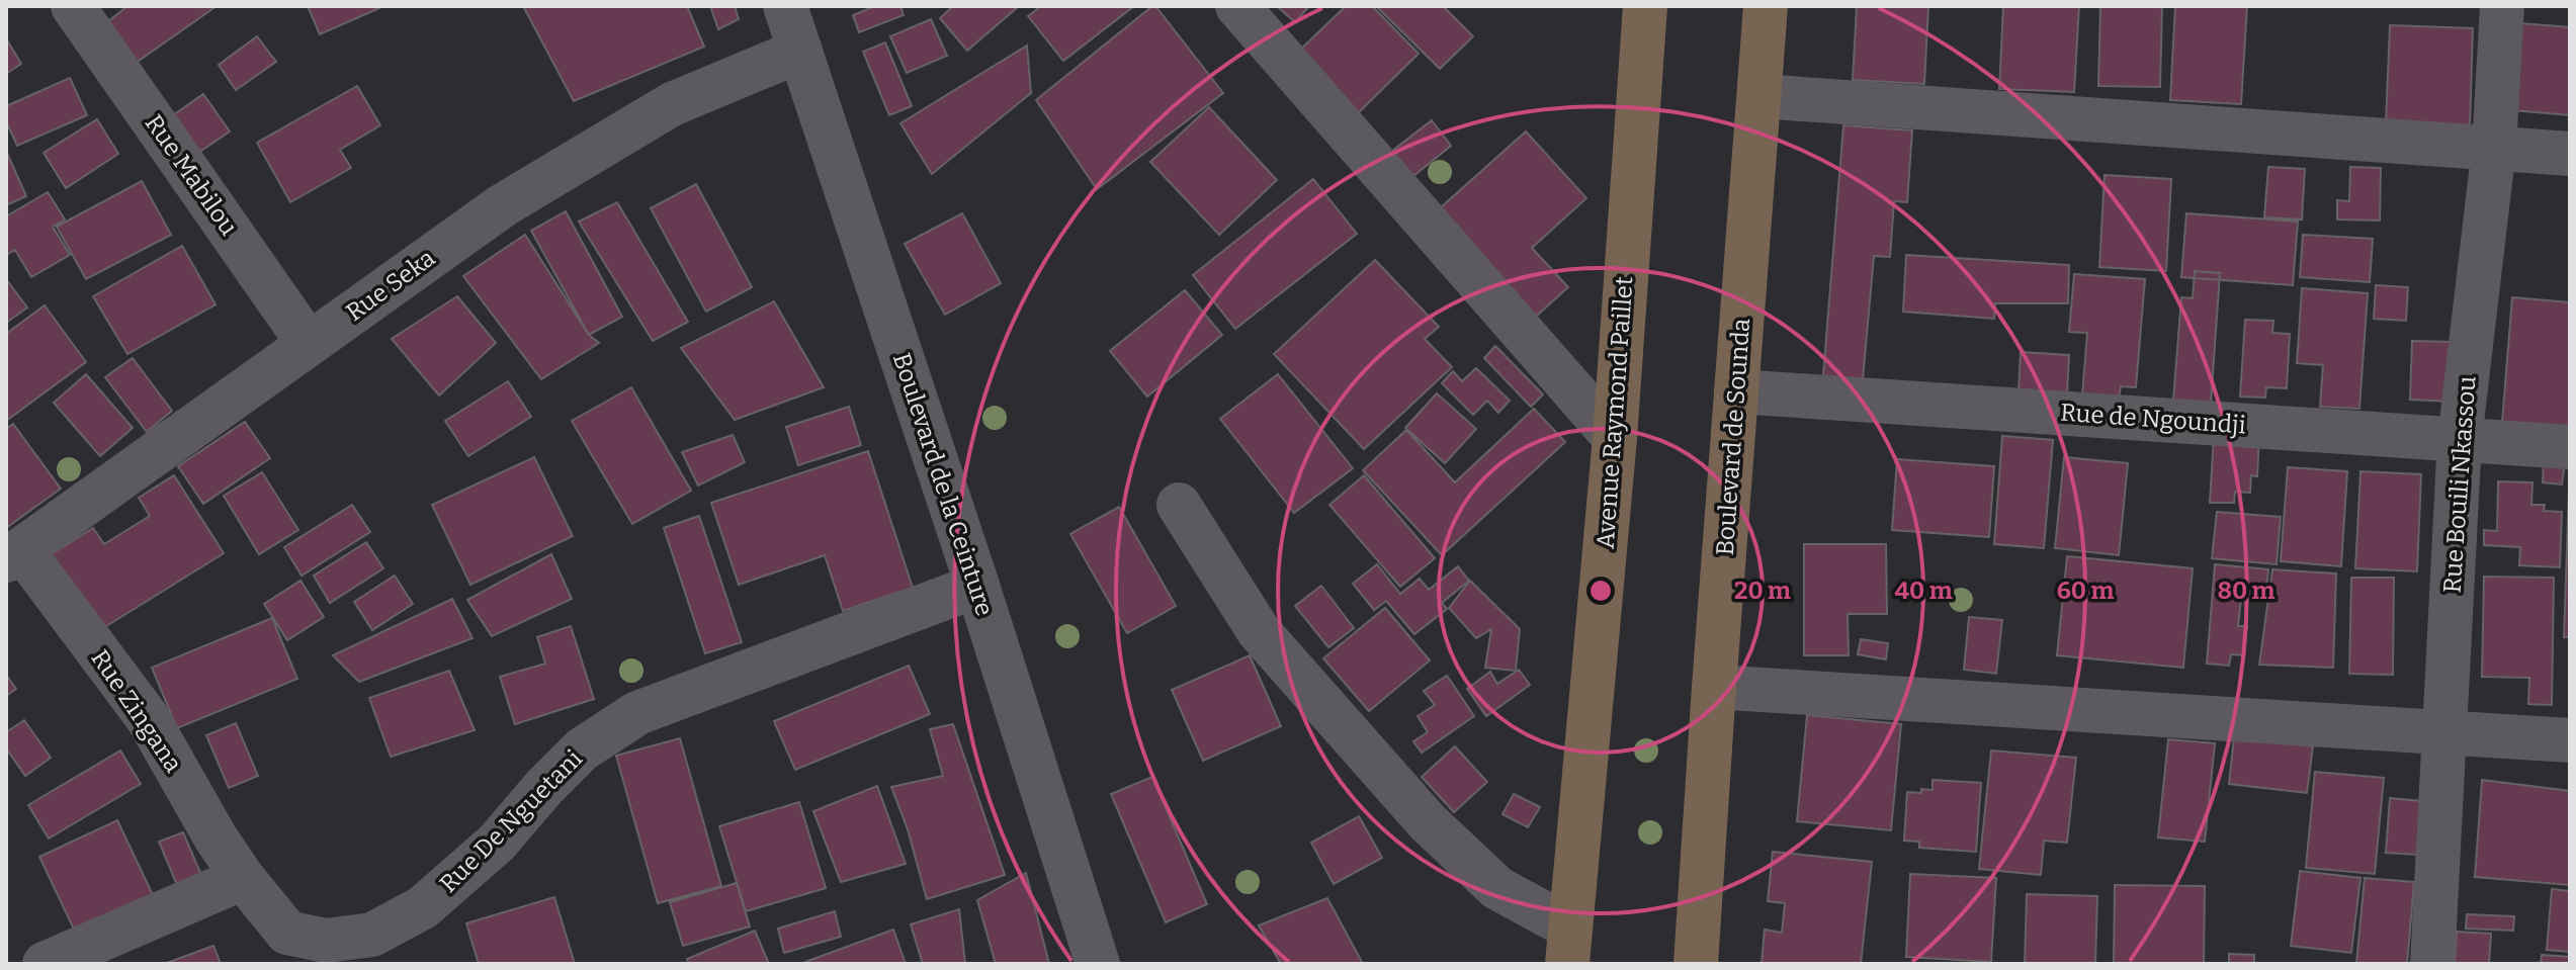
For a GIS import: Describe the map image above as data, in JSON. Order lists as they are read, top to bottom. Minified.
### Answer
{"streets":{"main road":["Avenue Raymond Paillet","Boulevard de Sounda"],"street":["Rue Mabilou","Rue Seka","Rue de Ngoundji","Boulevard de la Ceinture","Rue Bouili Nkassou","Rue Zingana","Rue De Nguetani"]},"crossings":[["Rue Mabilou","Rue Seka"],["Rue Seka","Boulevard de la Ceinture"],["Rue Seka","Rue Zingana"],["Rue de Ngoundji","Boulevard de Sounda"],["Rue de Ngoundji","Rue Bouili Nkassou"],["Boulevard de la Ceinture","Rue De Nguetani"],["Rue Zingana","Rue De Nguetani"]],"rings":["20 m","40 m","60 m","80 m"]}
